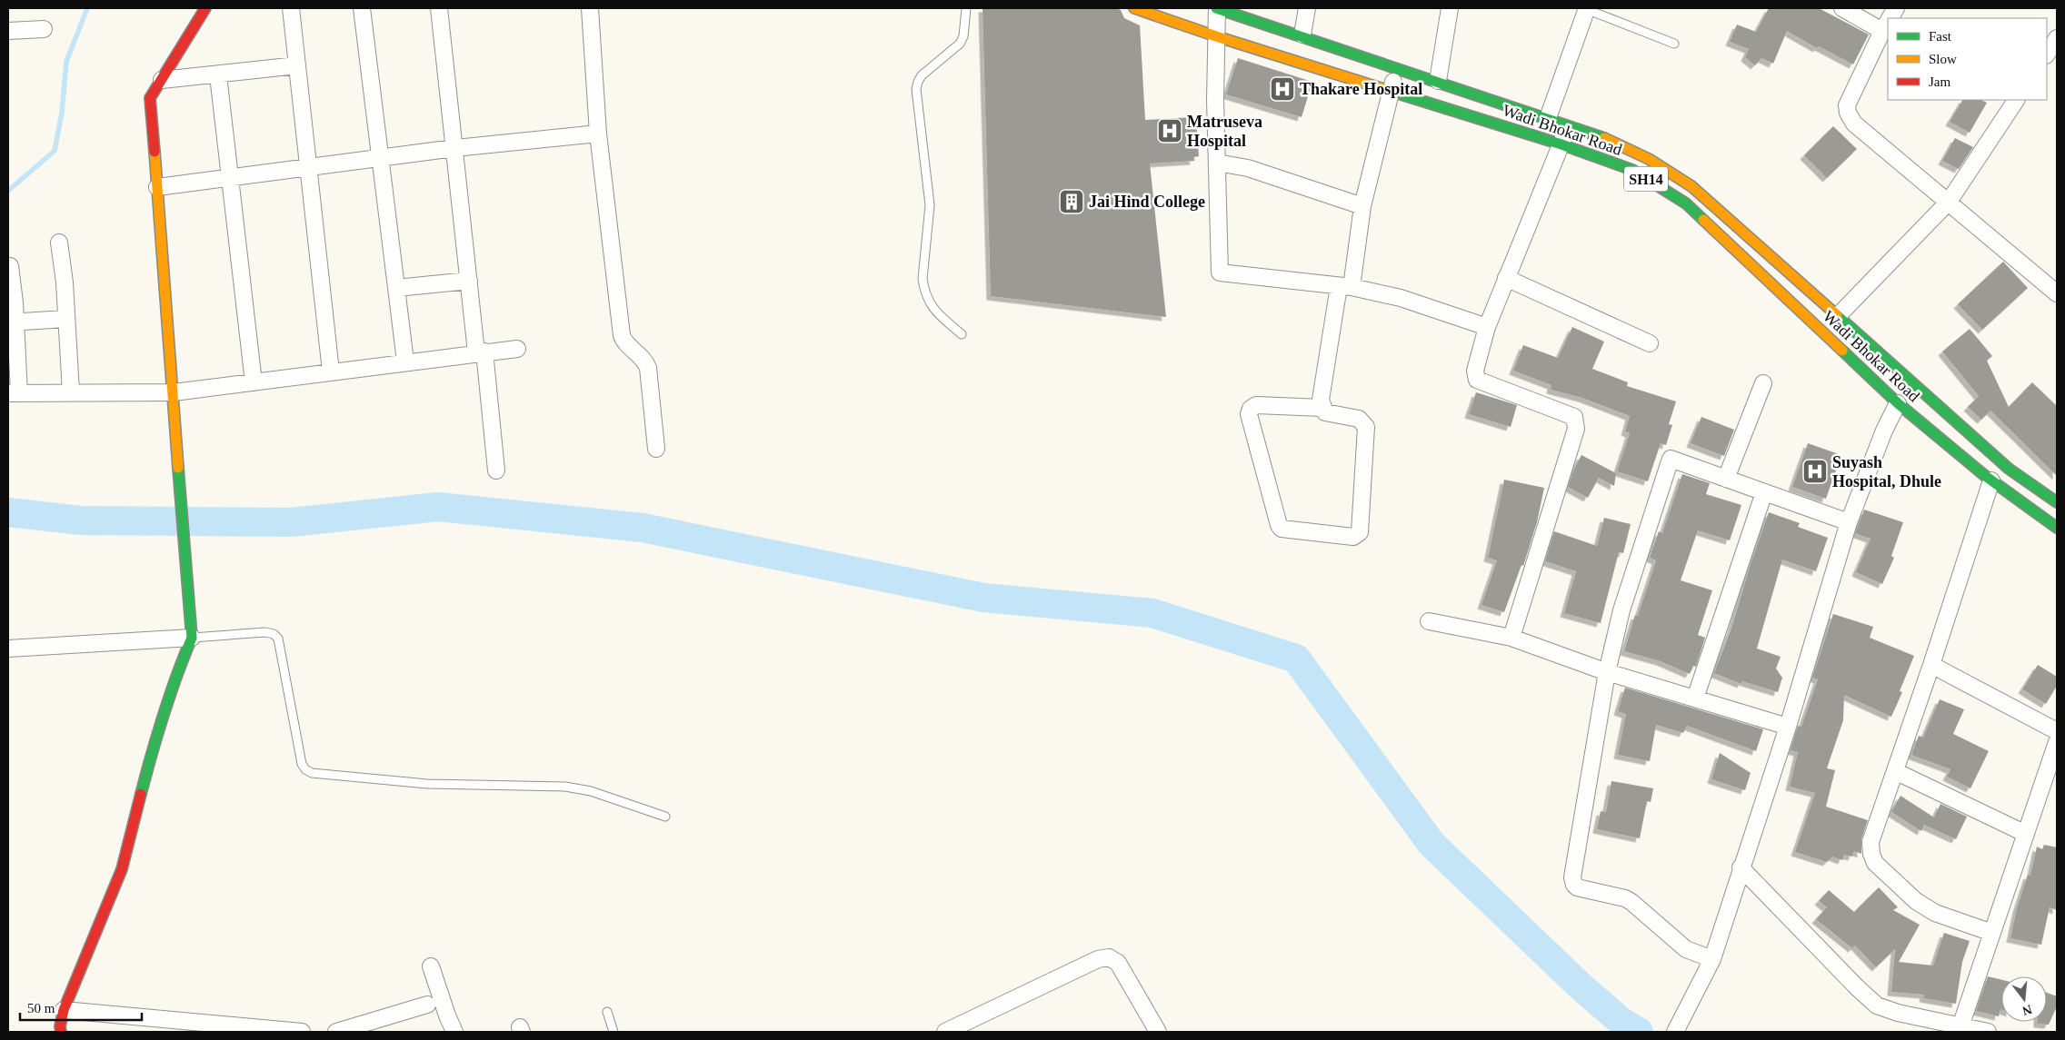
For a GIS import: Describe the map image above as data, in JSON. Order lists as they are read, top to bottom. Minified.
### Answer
{"streets":{"main road":["Wadi Bhokar Road","SH14"]},"places":{"hospital":["Thakare Hospital","Matruseva Hospital","Suyash Hospital, Dhule"],"building":["Jai Hind College"]},"legend":["Fast","Slow","Jam"],"scale_bar":"50 m","north":"bottom"}
